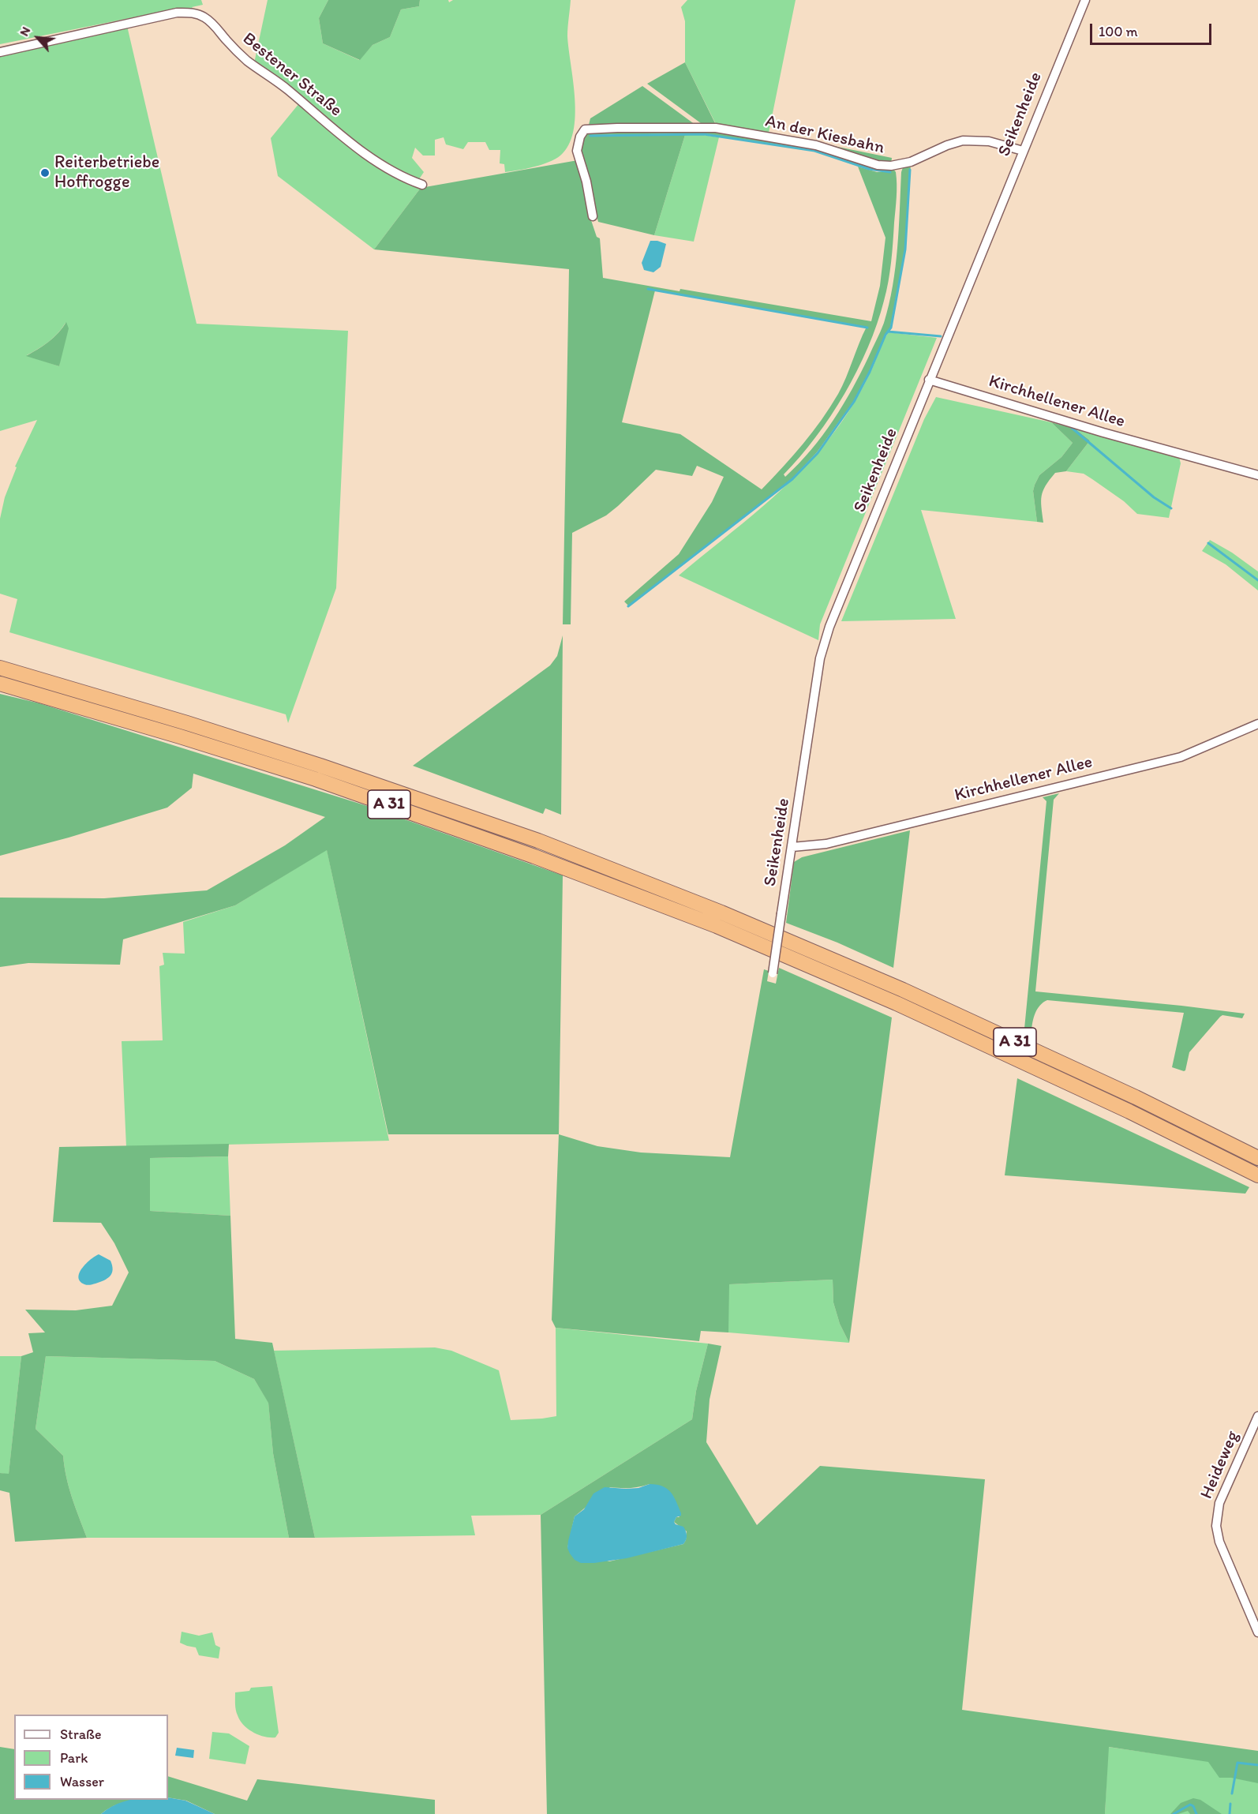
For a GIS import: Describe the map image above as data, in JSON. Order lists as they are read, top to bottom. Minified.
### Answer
{"streets":{"highway":["A 31"],"street":["Bestener Straße","Seikenheide","An der Kiesbahn","Kirchhellener Allee","Heideweg"]},"crossings":[["Seikenheide","An der Kiesbahn"],["Seikenheide","Kirchhellener Allee"]],"places":["Reiterbetriebe Hoffrogge"],"legend":["Straße","Park","Wasser"],"scale_bar":"100 m","north":"top left"}
